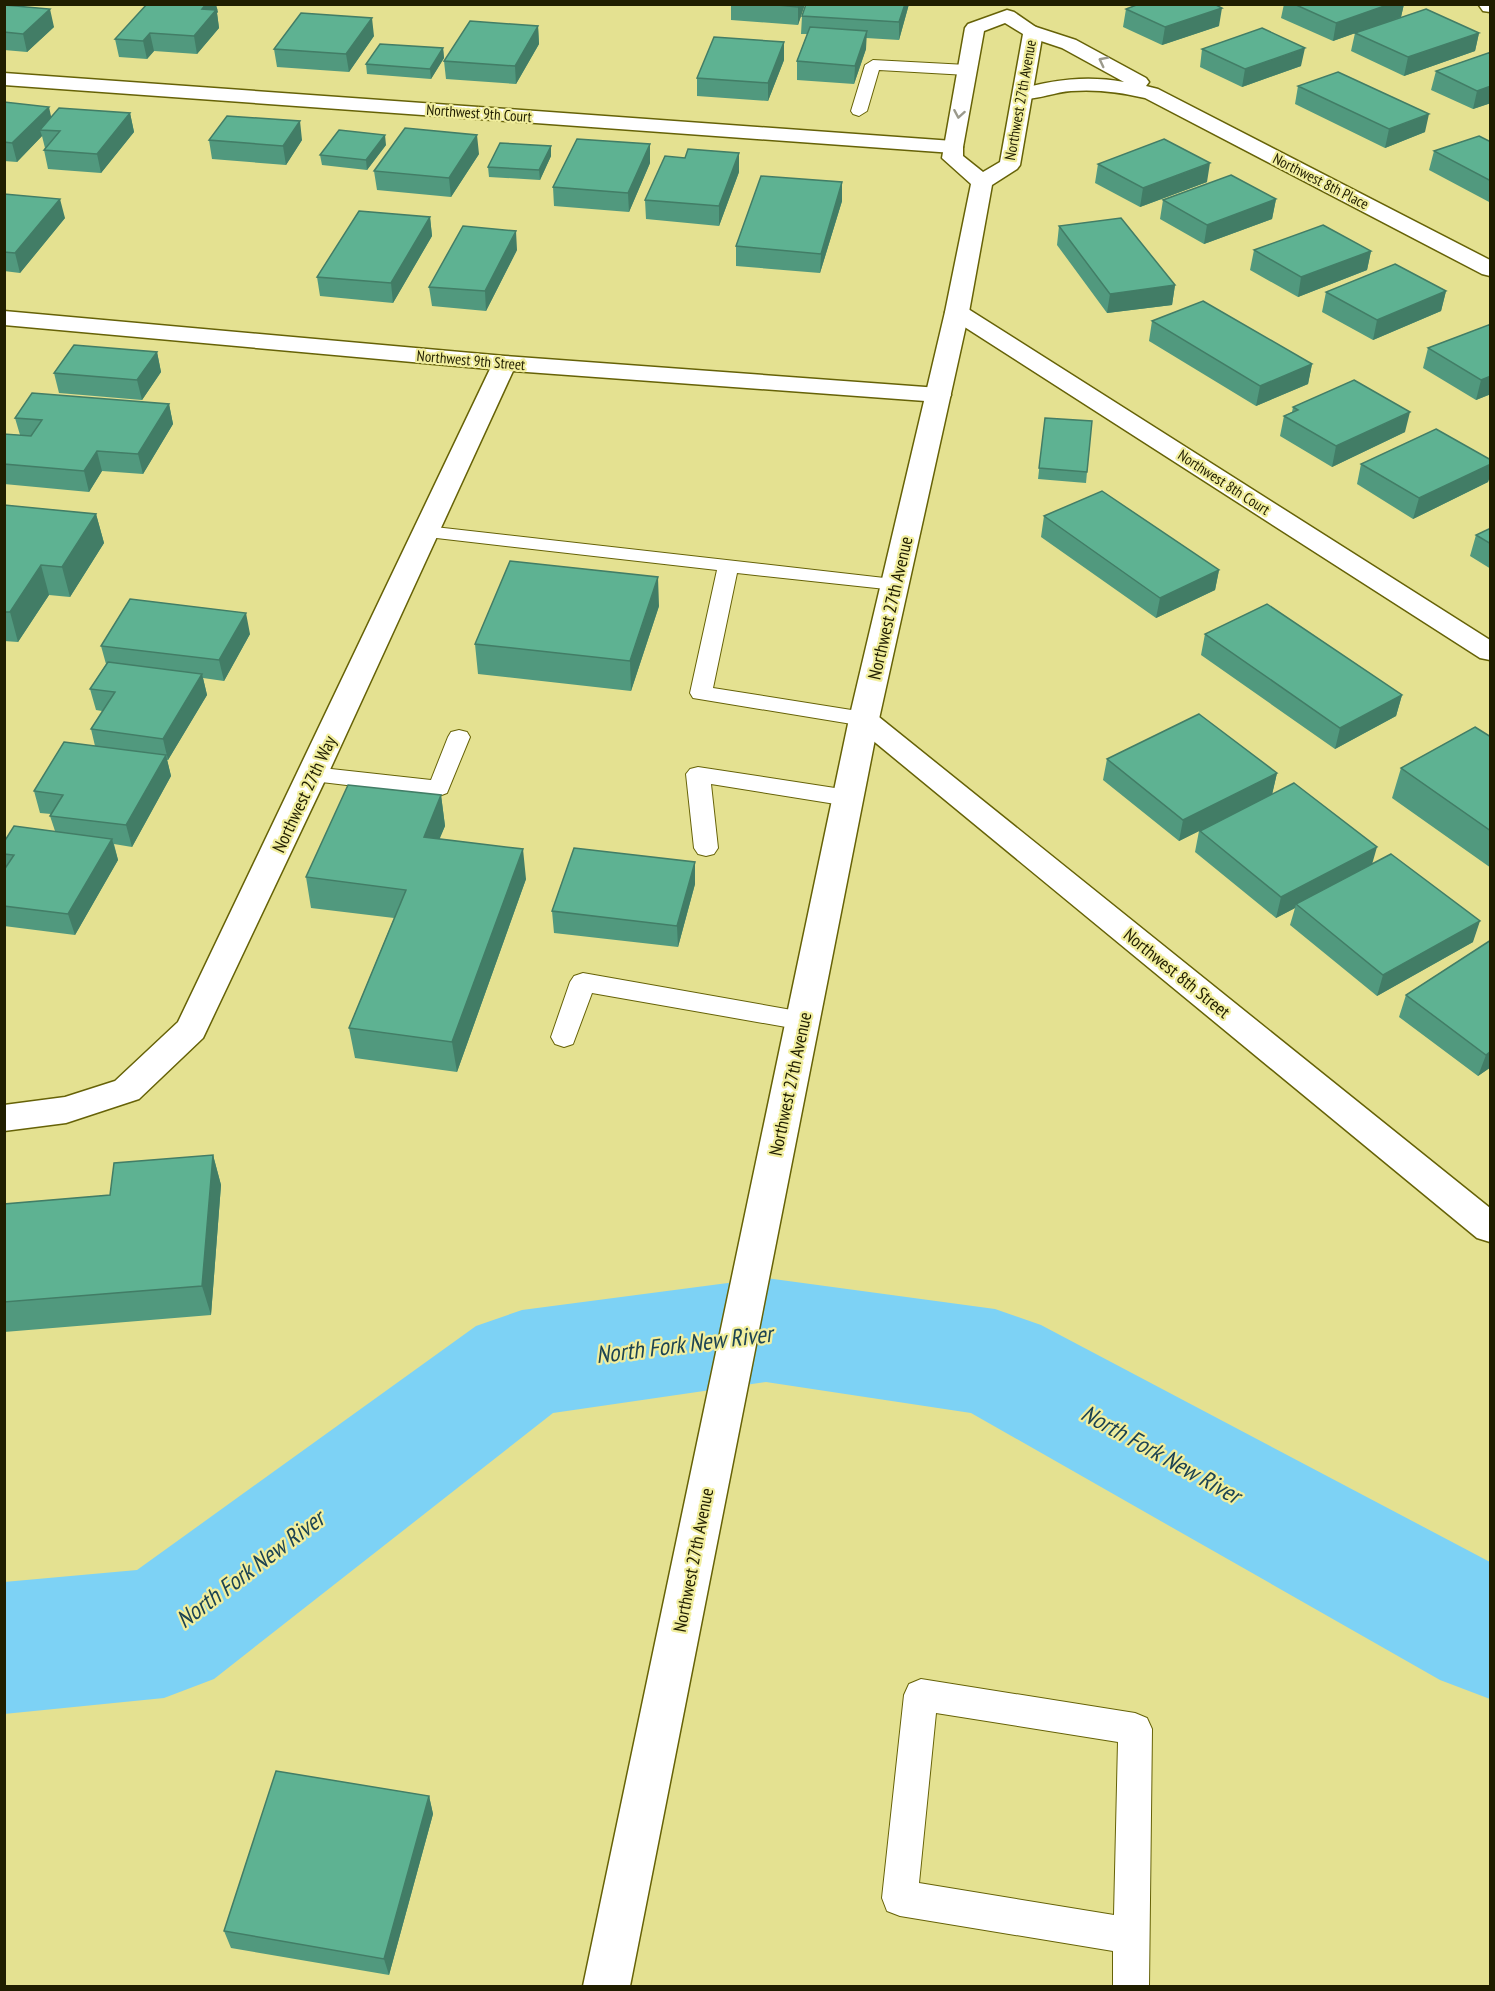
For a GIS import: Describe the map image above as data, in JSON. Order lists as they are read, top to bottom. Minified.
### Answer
{"streets":{"street":["Northwest 27th Avenue","Northwest 9th Court","Northwest 8th Place","Northwest 9th Street","Northwest 8th Court","Northwest 27th Way","Northwest 8th Street"]},"crossings":[["Northwest 27th Avenue","Northwest 9th Court"],["Northwest 27th Avenue","Northwest 8th Place"],["Northwest 27th Avenue","Northwest 9th Street"],["Northwest 27th Avenue","Northwest 8th Court"],["Northwest 27th Avenue","Northwest 8th Street"],["Northwest 9th Street","Northwest 27th Way"]],"water":["North Fork New River"]}
